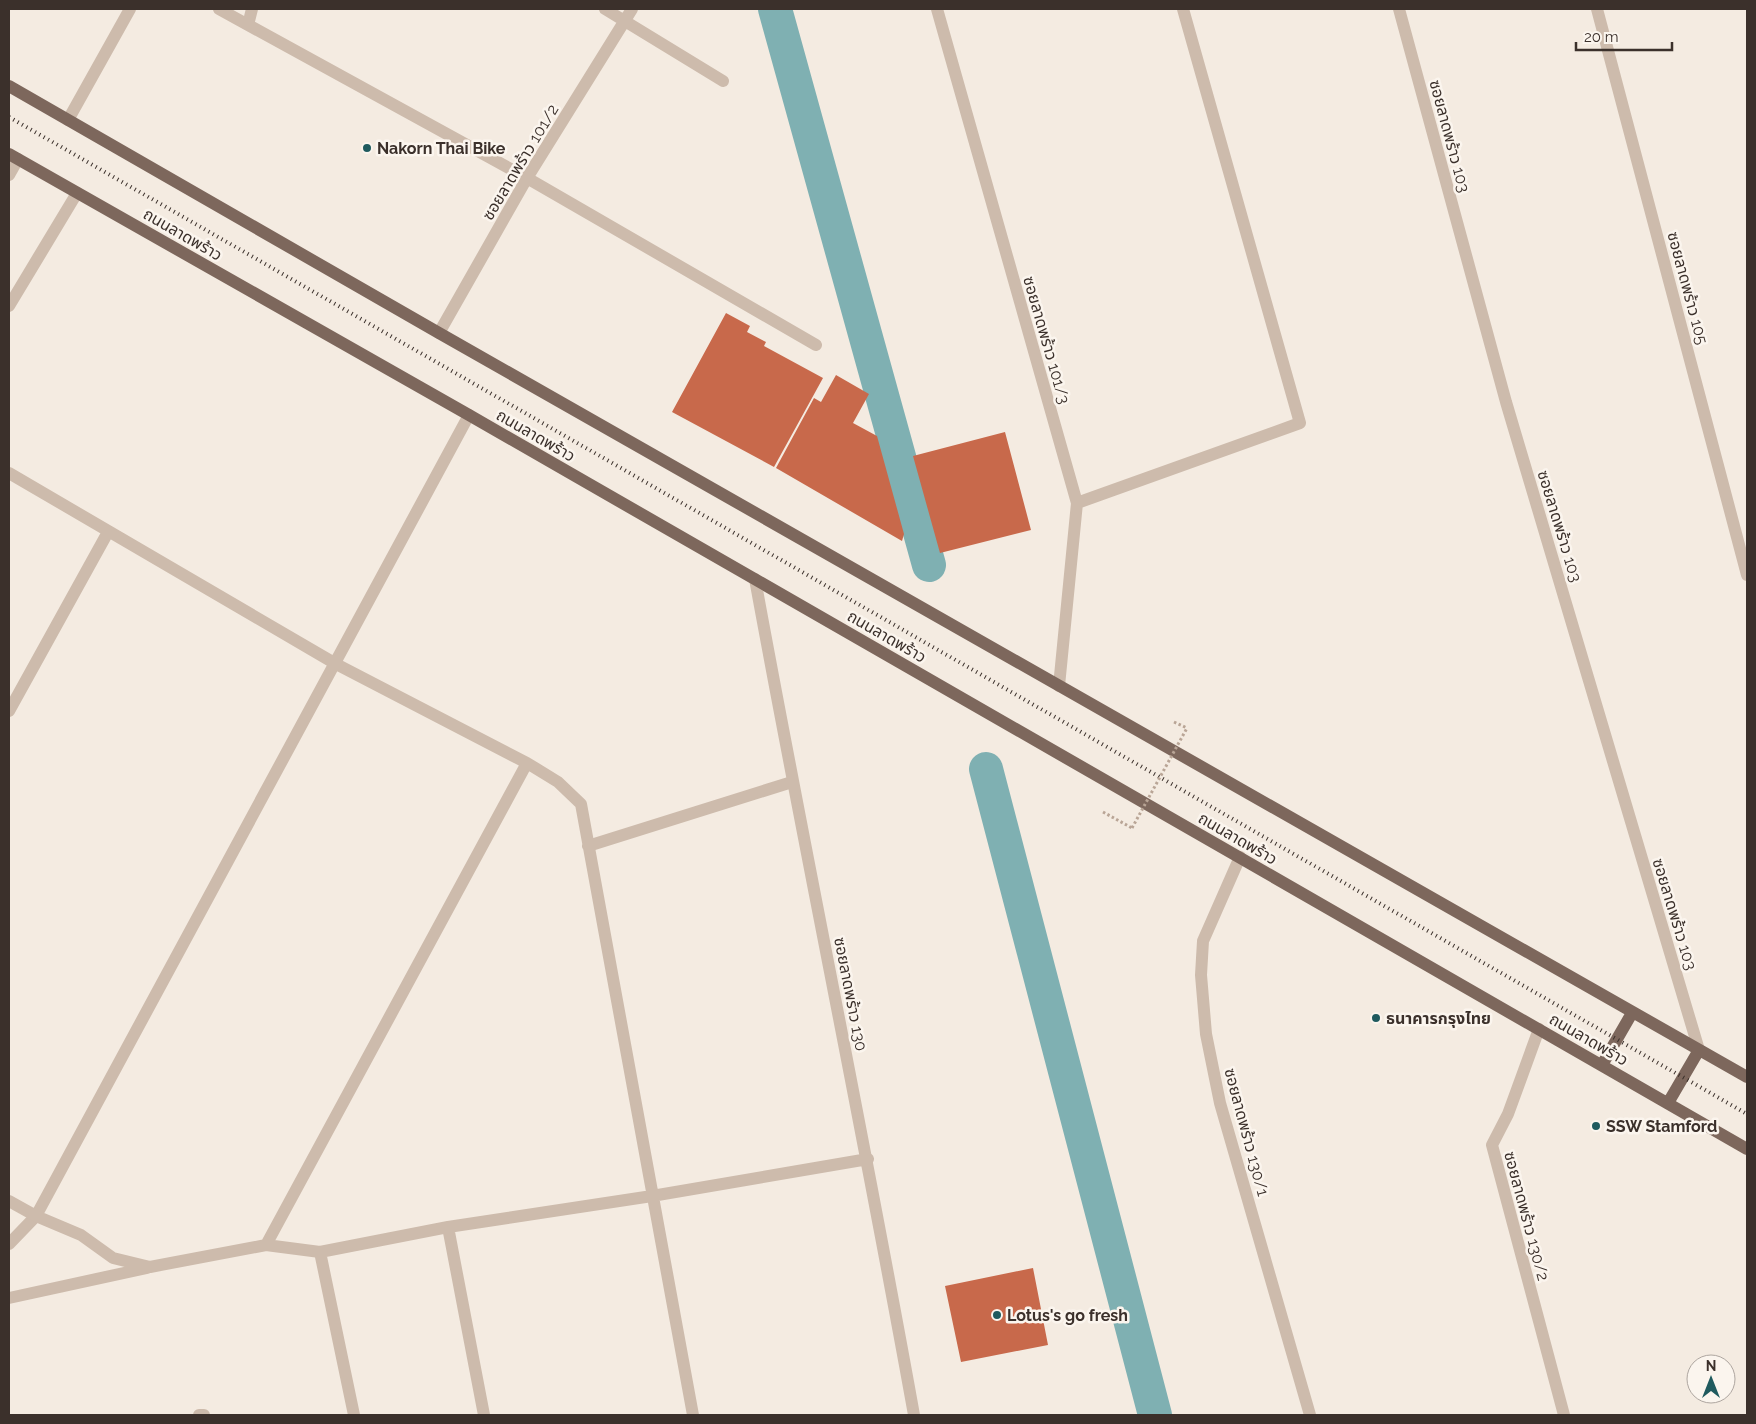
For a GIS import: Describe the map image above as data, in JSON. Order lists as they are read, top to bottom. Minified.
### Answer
{"streets":{"main road":["ถนนลาดพร้าว"],"street":["ซอยลาดพร้าว 103","ซอยลาดพร้าว 101/2","ซอยลาดพร้าว 105","ซอยลาดพร้าว 101/3","ซอยลาดพร้าว 130","ซอยลาดพร้าว 130/1","ซอยลาดพร้าว 130/2"]},"crossings":[["ถนนลาดพร้าว","ซอยลาดพร้าว 130"],["ถนนลาดพร้าว","ซอยลาดพร้าว 130/1"],["ถนนลาดพร้าว","ซอยลาดพร้าว 130/2"]],"places":["Nakorn Thai Bike","ธนาคารกรุงไทย","SSW Stamford","Lotus's go fresh"],"scale_bar":"20 m","north":"top"}
